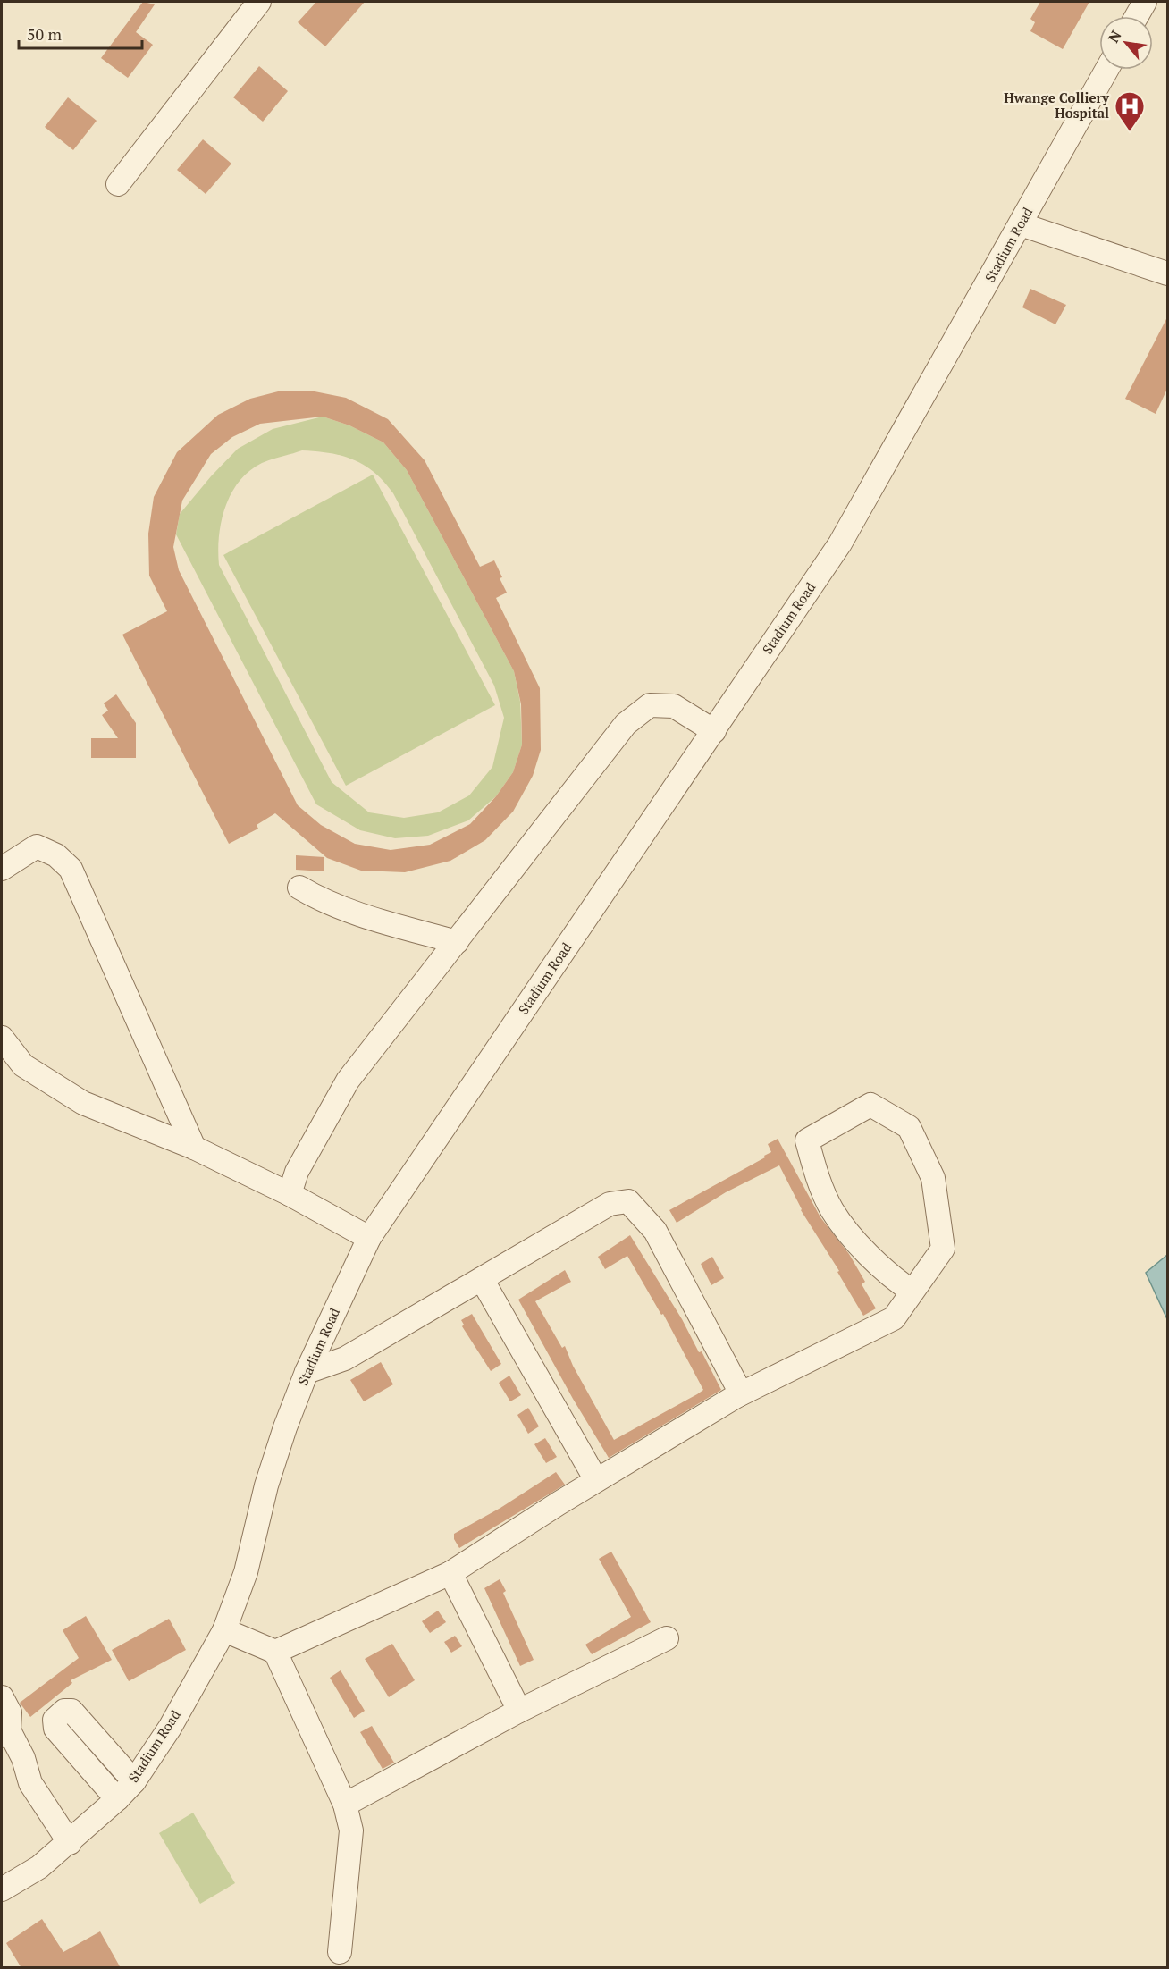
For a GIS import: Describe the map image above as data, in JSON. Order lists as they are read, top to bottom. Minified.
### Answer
{"streets":{"street":["Stadium Road"]},"places":{"hospital":["Hwange Colliery Hospital"]},"scale_bar":"50 m","north":"top left"}
